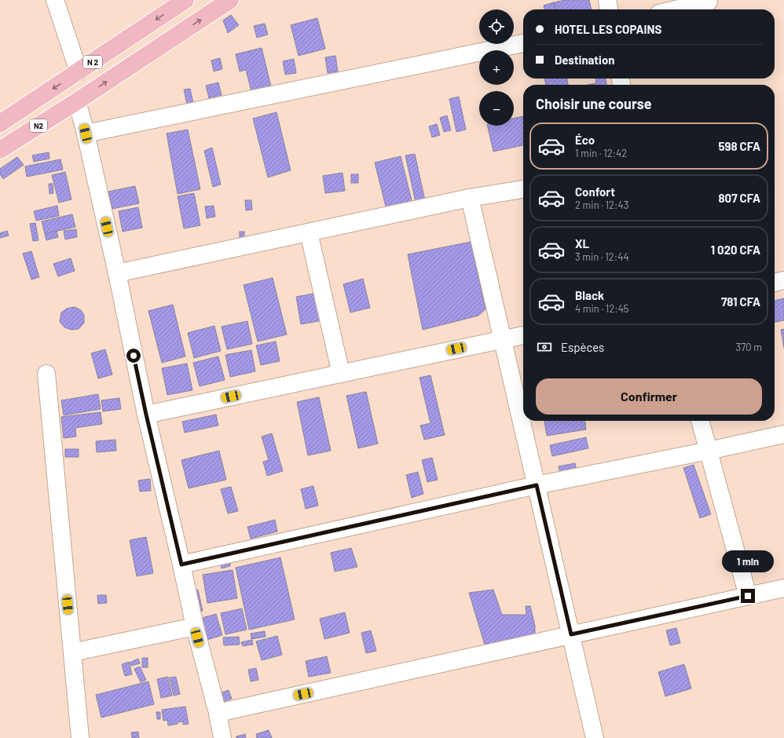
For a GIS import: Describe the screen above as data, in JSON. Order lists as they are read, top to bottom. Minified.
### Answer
{"streets":{"highway":["N 2","N2"]},"page":{"map_buttons":["+","−"],"banner":["HOTEL LES COPAINS","Destination"],"heading":"Choisir une course","list":[{"name":"Éco","note":"1 min · 12:42","value":"598 CFA"},{"name":"Confort","note":"2 min · 12:43","value":"807 CFA"},{"name":"XL","note":"3 min · 12:44","value":"1 020 CFA"},{"name":"Black","note":"4 min · 12:45","value":"781 CFA"}],"pay":["Espèces","370 m"],"buttons":"Confirmer","bubble":"1 min"}}
